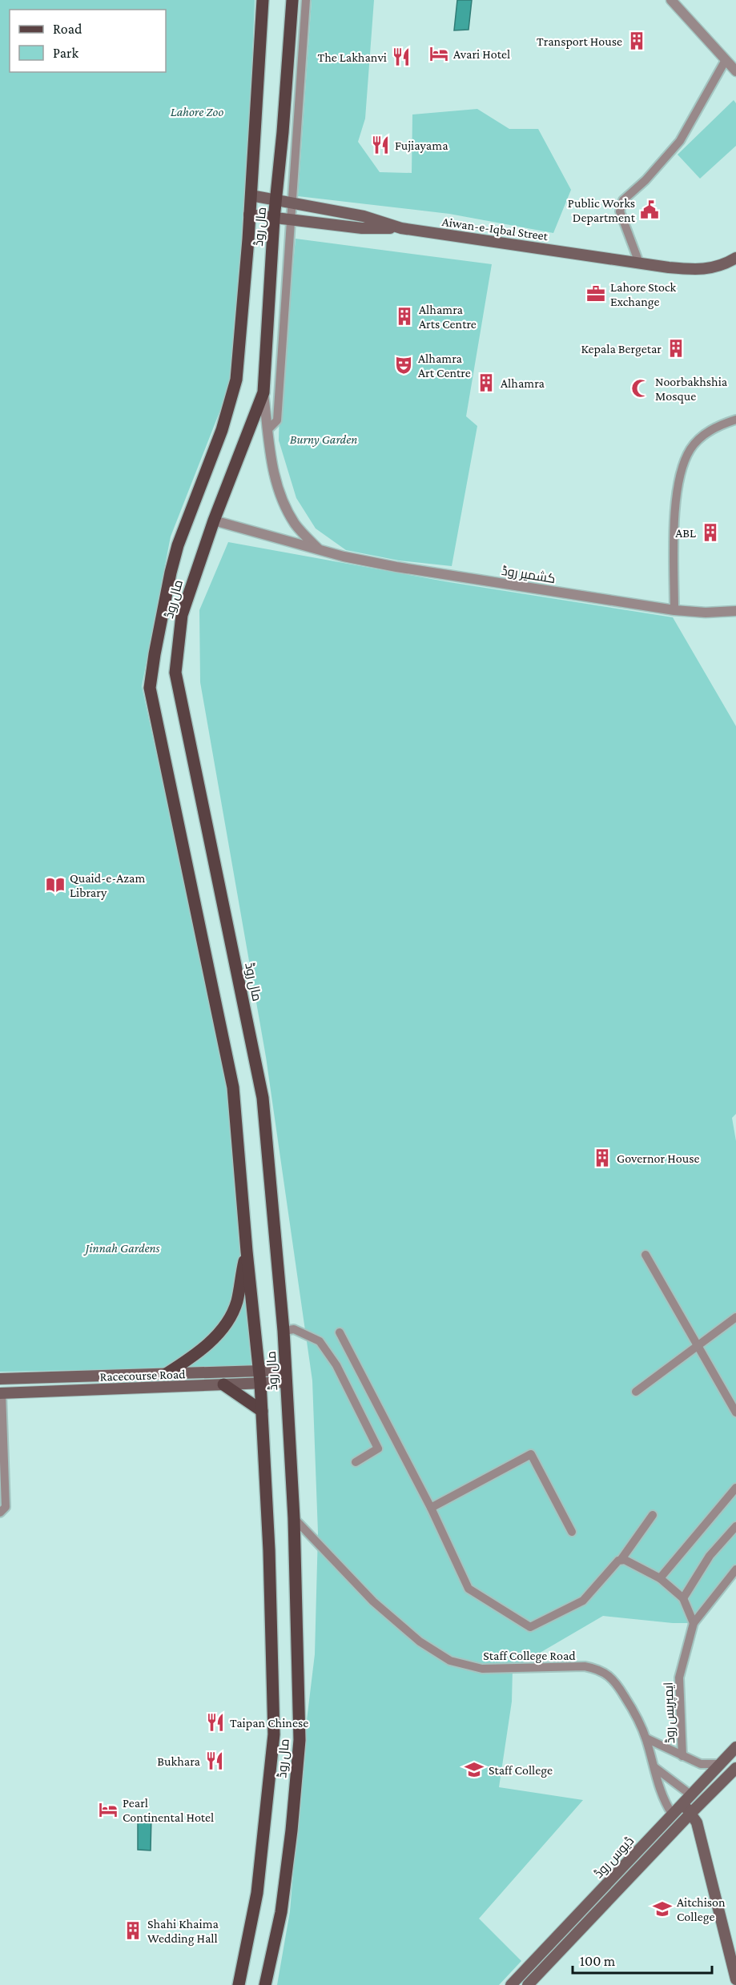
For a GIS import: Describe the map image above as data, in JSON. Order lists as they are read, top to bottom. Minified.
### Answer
{"streets":{"main road":["مال روڈ","Aiwan-e-Iqbal Street","Racecourse Road","ڈیوس روڈ"],"street":["کشمیر روڈ","Staff College Road","ایمپریس روڈ"]},"crossings":[["مال روڈ","Aiwan-e-Iqbal Street"],["مال روڈ","کشمیر روڈ"],["مال روڈ","Racecourse Road"],["مال روڈ","Staff College Road"],["Staff College Road","ڈیوس روڈ"]],"parks":["Lahore Zoo","Burny Garden","Jinnah Gardens"],"places":{"building":["Transport House","Alhamra Arts Centre","Kepala Bergetar","Alhamra","ABL","Governor House","Shahi Khaima Wedding Hall"],"hotel":["Avari Hotel","Pearl Continental Hotel"],"restaurant":["The Lakhanvi","Fujiayama","Taipan Chinese","Bukhara"],"public building":["Public Works Department"],"office":["Lahore Stock Exchange"],"theatre":["Alhamra Art Centre"],"mosque":["Noorbakhshia Mosque"],"library":["Quaid-e-Azam Library"],"school or university":["Staff College","Aitchison College"]},"legend":["Road","Park"],"scale_bar":"100 m"}
